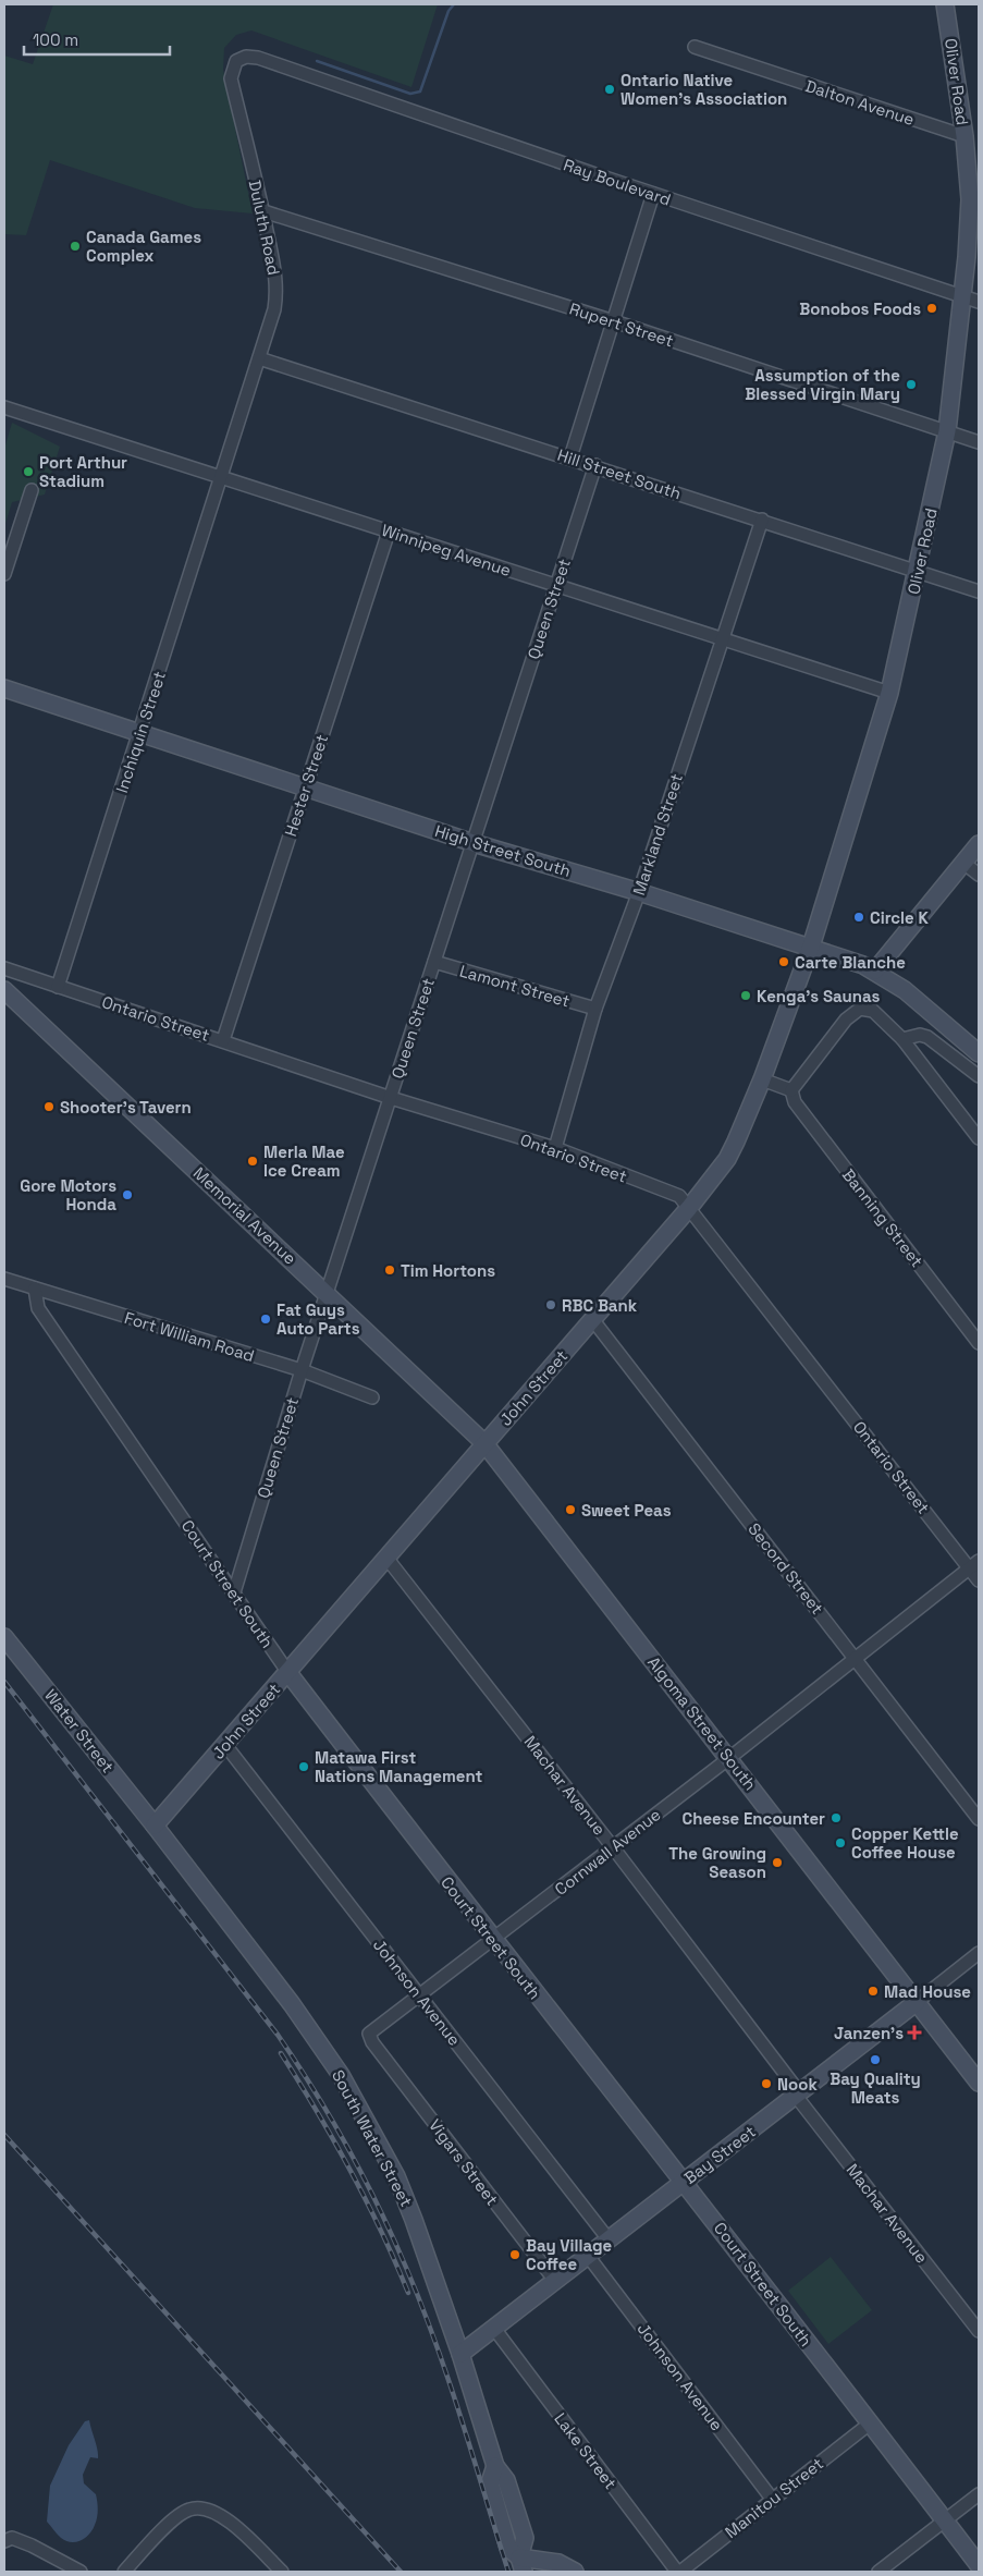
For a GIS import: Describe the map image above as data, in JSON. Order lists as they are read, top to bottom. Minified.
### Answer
{"streets":{"main road":["Oliver Road","High Street South","Memorial Avenue","John Street","Court Street South","Algoma Street South","Water Street","South Water Street","Bay Street"],"street":["Dalton Avenue","Ray Boulevard","Duluth Road","Rupert Street","Hill Street South","Winnipeg Avenue","Queen Street","Inchiquin Street","Hester Street","Markland Street","Lamont Street","Ontario Street","Banning Street","Fort William Road","Secord Street","Machar Avenue","Cornwall Avenue","Johnson Avenue","Vigars Street","Lake Street","Manitou Street"]},"crossings":[["Oliver Road","Dalton Avenue"],["Oliver Road","Ray Boulevard"],["Oliver Road","Rupert Street"],["Oliver Road","Hill Street South"],["Oliver Road","Winnipeg Avenue"],["Oliver Road","High Street South"],["Oliver Road","John Street"],["Ray Boulevard","Duluth Road"],["Duluth Road","Rupert Street"],["Duluth Road","Hill Street South"],["Duluth Road","Winnipeg Avenue"],["Duluth Road","Inchiquin Street"],["Hill Street South","Queen Street"],["Hill Street South","Markland Street"],["Winnipeg Avenue","Queen Street"],["Winnipeg Avenue","Inchiquin Street"],["Winnipeg Avenue","Hester Street"],["Winnipeg Avenue","Markland Street"],["Queen Street","High Street South"],["Queen Street","Lamont Street"],["Queen Street","Ontario Street"],["Queen Street","Memorial Avenue"],["Queen Street","Fort William Road"],["Queen Street","Court Street South"],["Inchiquin Street","High Street South"],["Inchiquin Street","Ontario Street"],["Hester Street","High Street South"],["Hester Street","Ontario Street"],["Markland Street","High Street South"],["Markland Street","Lamont Street"],["Markland Street","Ontario Street"],["Ontario Street","John Street"],["Ontario Street","Cornwall Avenue"],["Memorial Avenue","John Street"],["Memorial Avenue","Algoma Street South"],["Fort William Road","Court Street South"],["John Street","Secord Street"],["John Street","Court Street South"],["John Street","Algoma Street South"],["John Street","Water Street"],["John Street","Machar Avenue"],["John Street","Johnson Avenue"],["John Street","South Water Street"],["Secord Street","Cornwall Avenue"],["Court Street South","Cornwall Avenue"],["Court Street South","Bay Street"],["Court Street South","Manitou Street"],["Algoma Street South","Cornwall Avenue"],["Algoma Street South","Bay Street"],["Water Street","South Water Street"],["Machar Avenue","Cornwall Avenue"],["Machar Avenue","Bay Street"],["Cornwall Avenue","Johnson Avenue"],["Cornwall Avenue","Vigars Street"],["Johnson Avenue","Bay Street"],["Johnson Avenue","Manitou Street"],["South Water Street","Bay Street"],["Bay Street","Vigars Street"],["Bay Street","Lake Street"],["Lake Street","Manitou Street"]],"places":{"other":["Ontario Native Women's Association","Canada Games Complex","Bonobos Foods","Assumption of the Blessed Virgin Mary","Port Arthur Stadium","Circle K","Carte Blanche","Kenga's Saunas","Shooter's Tavern","Merla Mae Ice Cream","Gore Motors Honda","Tim Hortons","RBC Bank","Fat Guys Auto Parts","Sweet Peas","Matawa First Nations Management","Cheese Encounter","Copper Kettle Coffee House","The Growing Season","Mad House","Bay Quality Meats","Nook","Bay Village Coffee"],"health":["Janzen's"]},"scale_bar":"100 m"}
